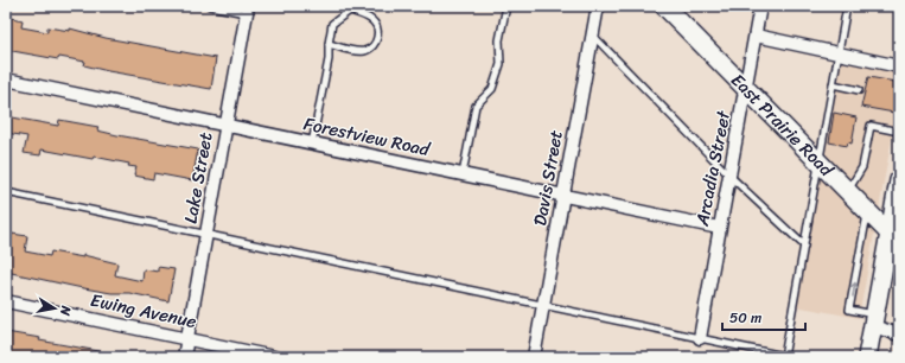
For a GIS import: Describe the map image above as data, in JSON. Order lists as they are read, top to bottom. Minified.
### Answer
{"streets":{"street":["East Prairie Road","Forestview Road","Arcadia Street","Lake Street","Davis Street","Ewing Avenue"]},"crossings":[["East Prairie Road","Arcadia Street"],["Forestview Road","Arcadia Street"],["Forestview Road","Lake Street"],["Forestview Road","Davis Street"],["Lake Street","Ewing Avenue"]],"scale_bar":"50 m","north":"right"}
